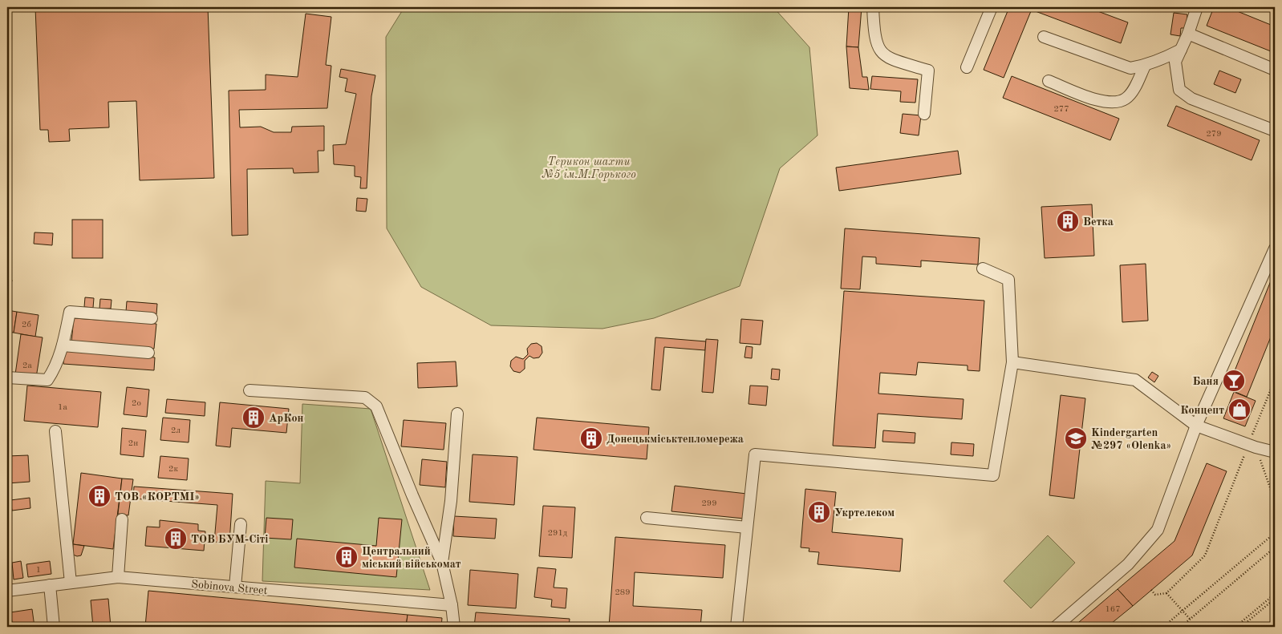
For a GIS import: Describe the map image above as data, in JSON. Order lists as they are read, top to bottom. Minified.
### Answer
{"streets":{"street":["Sobinova Street"]},"parks":["Терикон шахти №5 ім.М.Горького"],"places":{"building":["Ветка","АрКон","Донецькміськтепломережа","ТОВ «КОРТМІ»","Укртелеком","ТОВ БУМ-Сіті","Центральний міський військомат"],"bar":["Баня"],"shop":["Концепт"],"school or university":["Kindergarten №297 «Olenka»"]},"house_numbers":["277","279","2б","2а","2о","1а","2л","2н","2к","299","291д","1","289","167"]}
